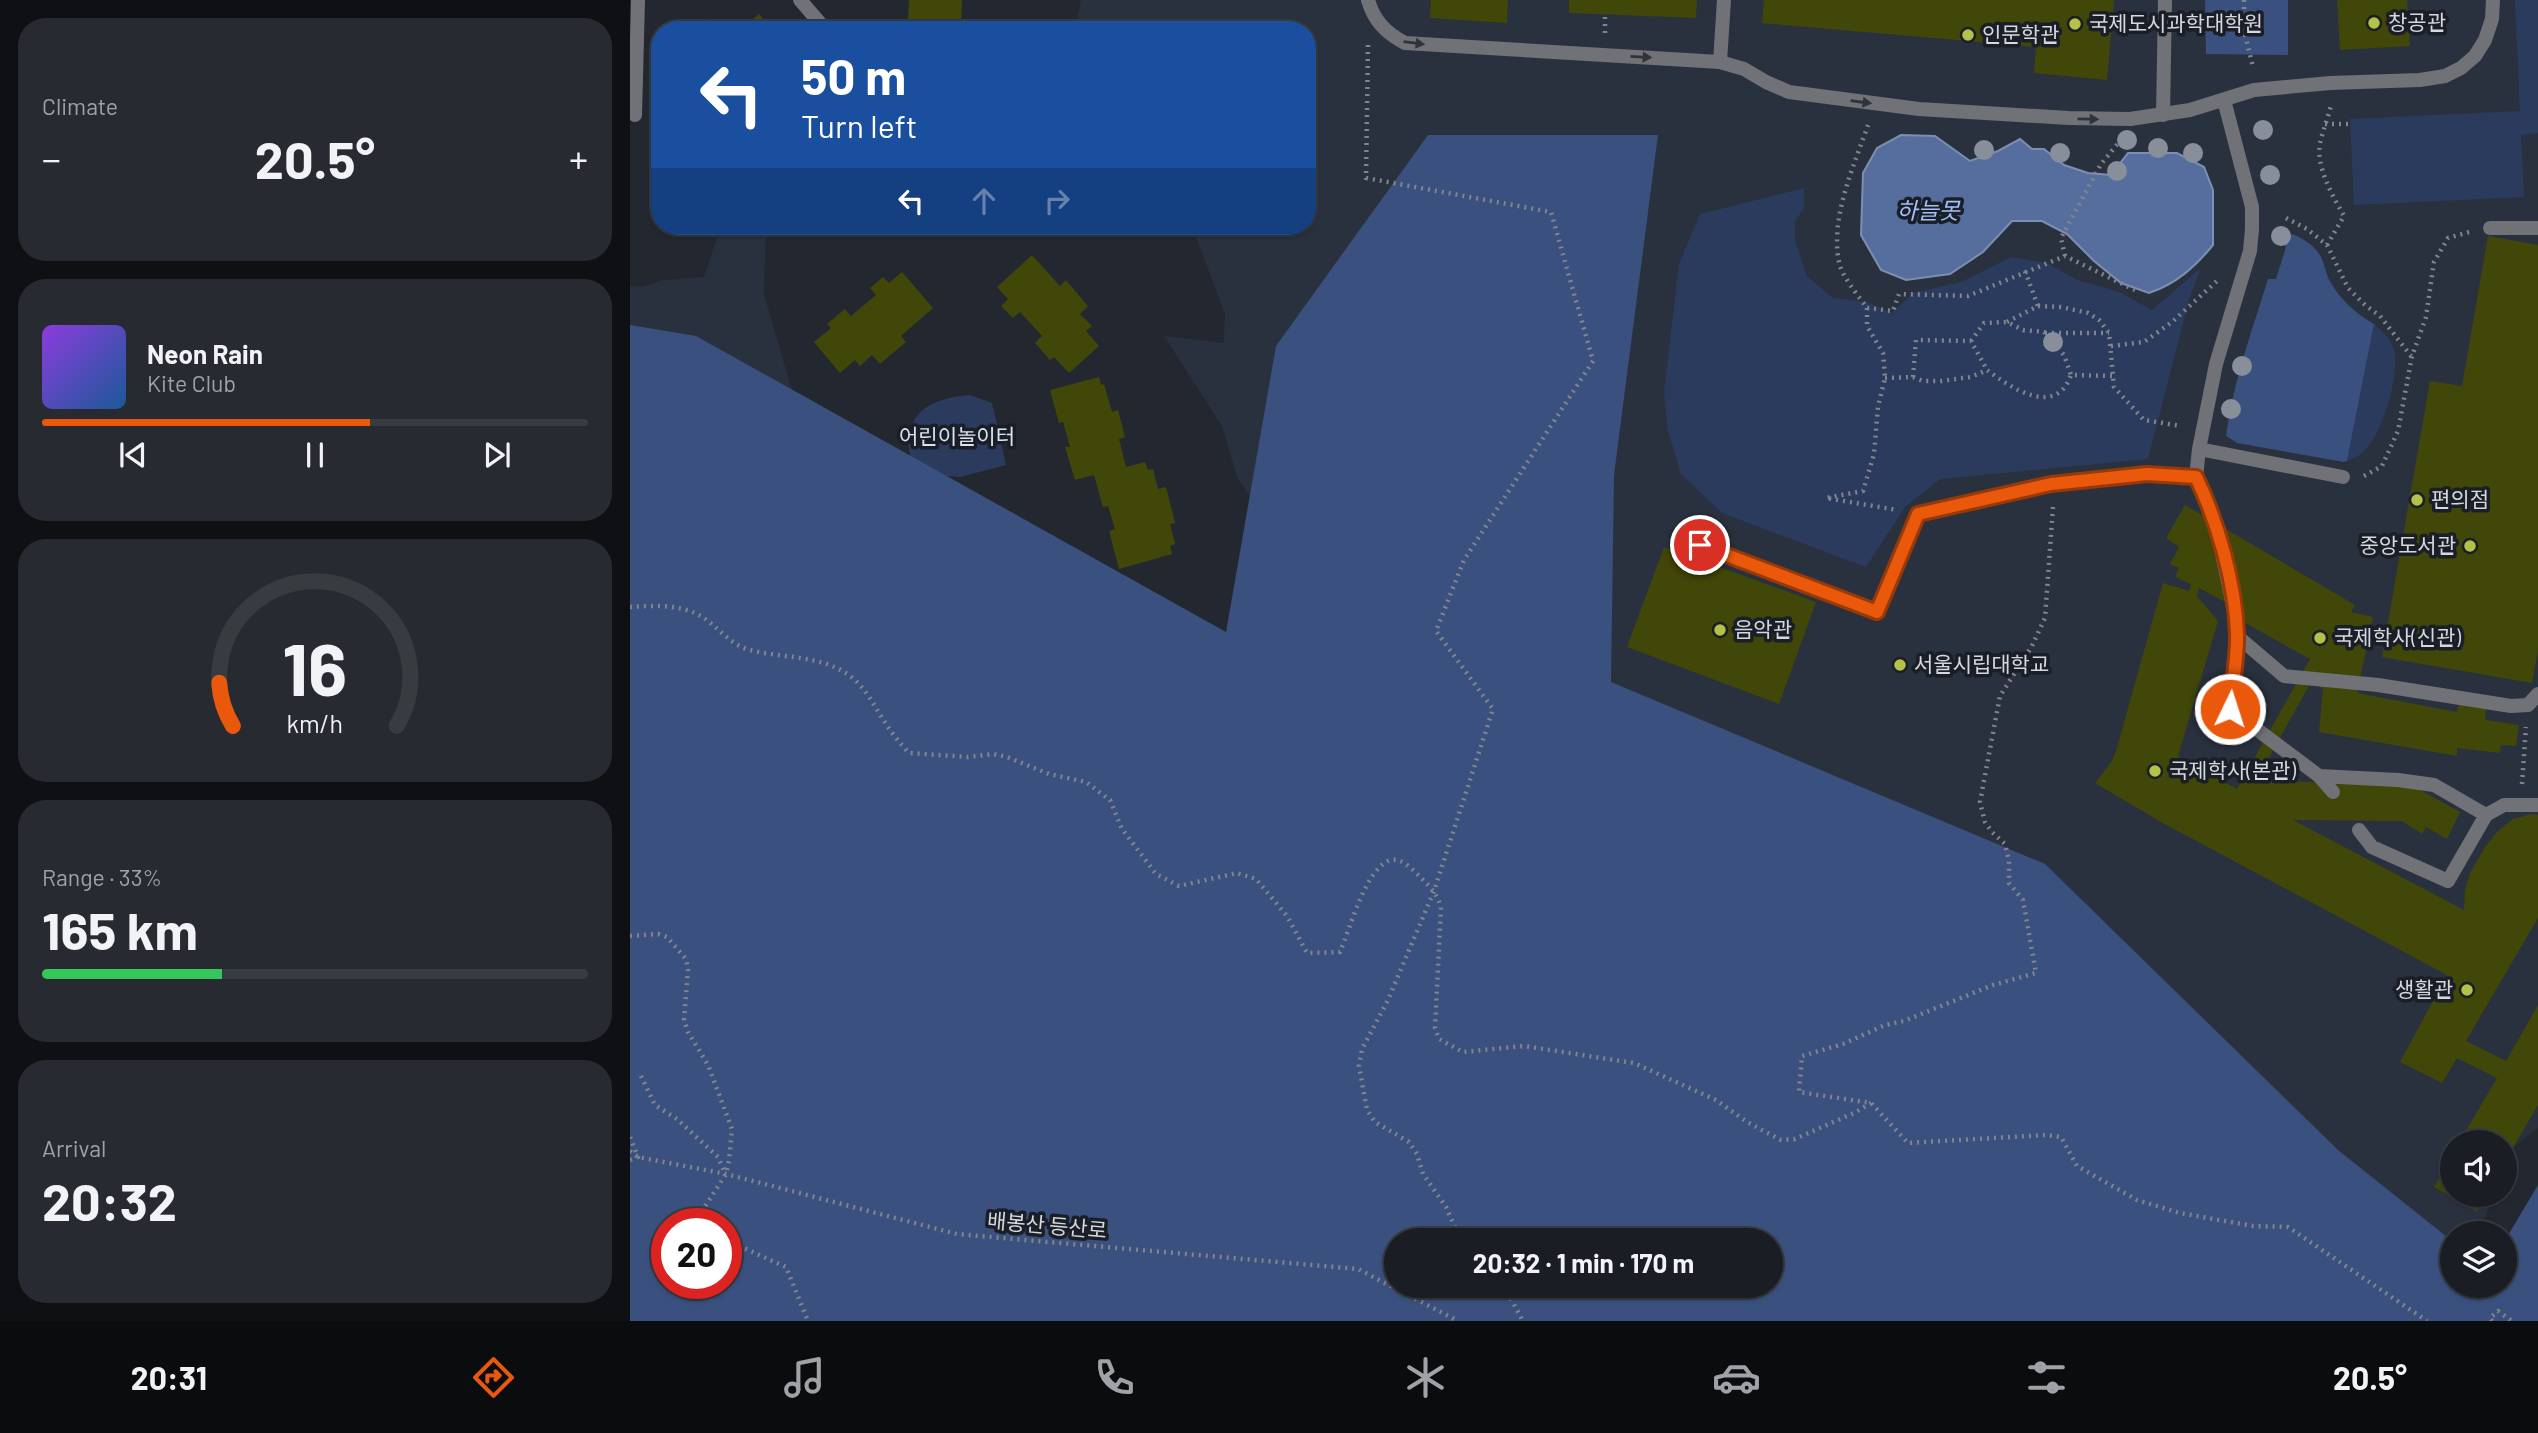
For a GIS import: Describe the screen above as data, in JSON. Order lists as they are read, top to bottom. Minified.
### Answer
{"streets":{"path":["배봉산 등산로"]},"water":["하늘못"],"parks":["어린이놀이터"],"places":["창공관","국제도시과학대학원","인문학관","편의점","중앙도서관","음악관","국제학사(신관)","서울시립대학교","국제학사(본관)","생활관"],"page":{"tile":["Climate",["Range · 33%","165 km"],["Arrival","20:32"]],"turn":["50 m","Turn left"],"heat":["−","20.5°","+"],"song":["Neon Rain","Kite Club"],"limit":"20","trip":"20:32 · 1 min · 170 m","tabs":["20:31","20.5°"],"gauge":["16","km/h"]}}
